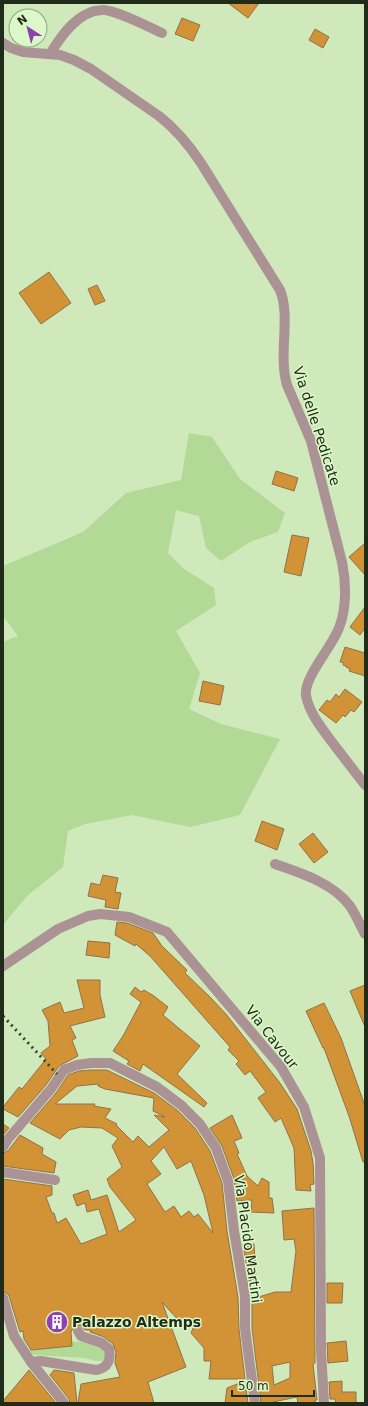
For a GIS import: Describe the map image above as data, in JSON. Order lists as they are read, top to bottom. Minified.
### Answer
{"streets":{"street":["Via delle Pedicate","Via Cavour","Via Placido Martini"]},"places":{"building":["Palazzo Altemps"]},"scale_bar":"50 m","north":"top left"}
